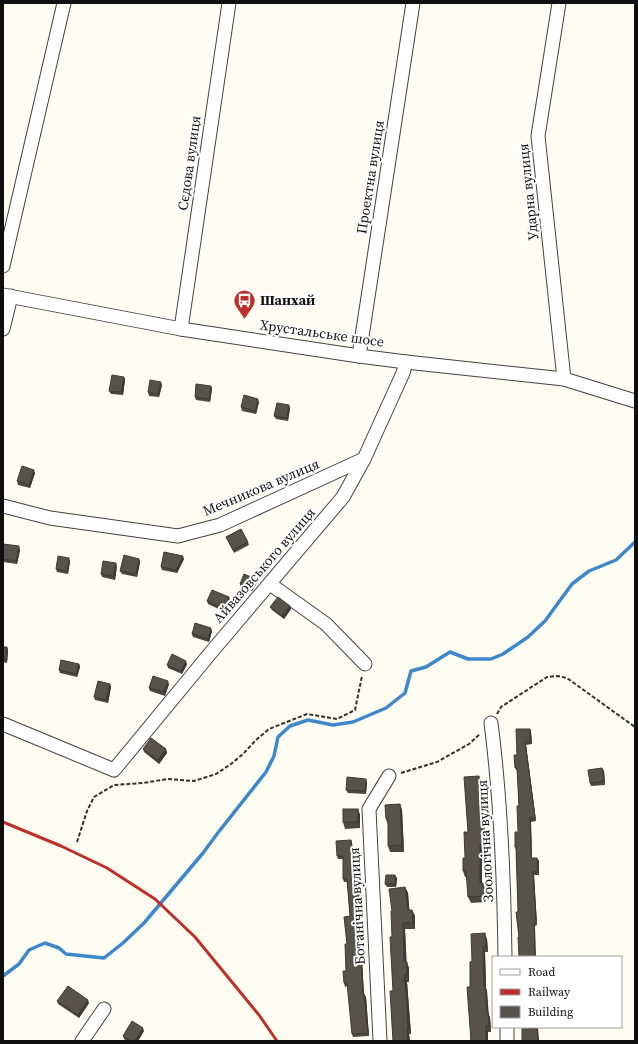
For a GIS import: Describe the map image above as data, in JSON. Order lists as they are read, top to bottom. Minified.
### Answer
{"streets":{"street":["Сєдова вулиця","Проектна вулиця","Ударна вулиця","Хрустальське шосе","Мечникова вулиця","Айвазовського вулиця","Зоологічна вулиця","Ботанічна вулиця"]},"crossings":[["Сєдова вулиця","Хрустальське шосе"],["Проектна вулиця","Хрустальське шосе"],["Ударна вулиця","Хрустальське шосе"],["Хрустальське шосе","Айвазовського вулиця"],["Мечникова вулиця","Айвазовського вулиця"]],"places":{"bus stop":["Шанхай"]},"legend":["Road","Railway","Building"]}
